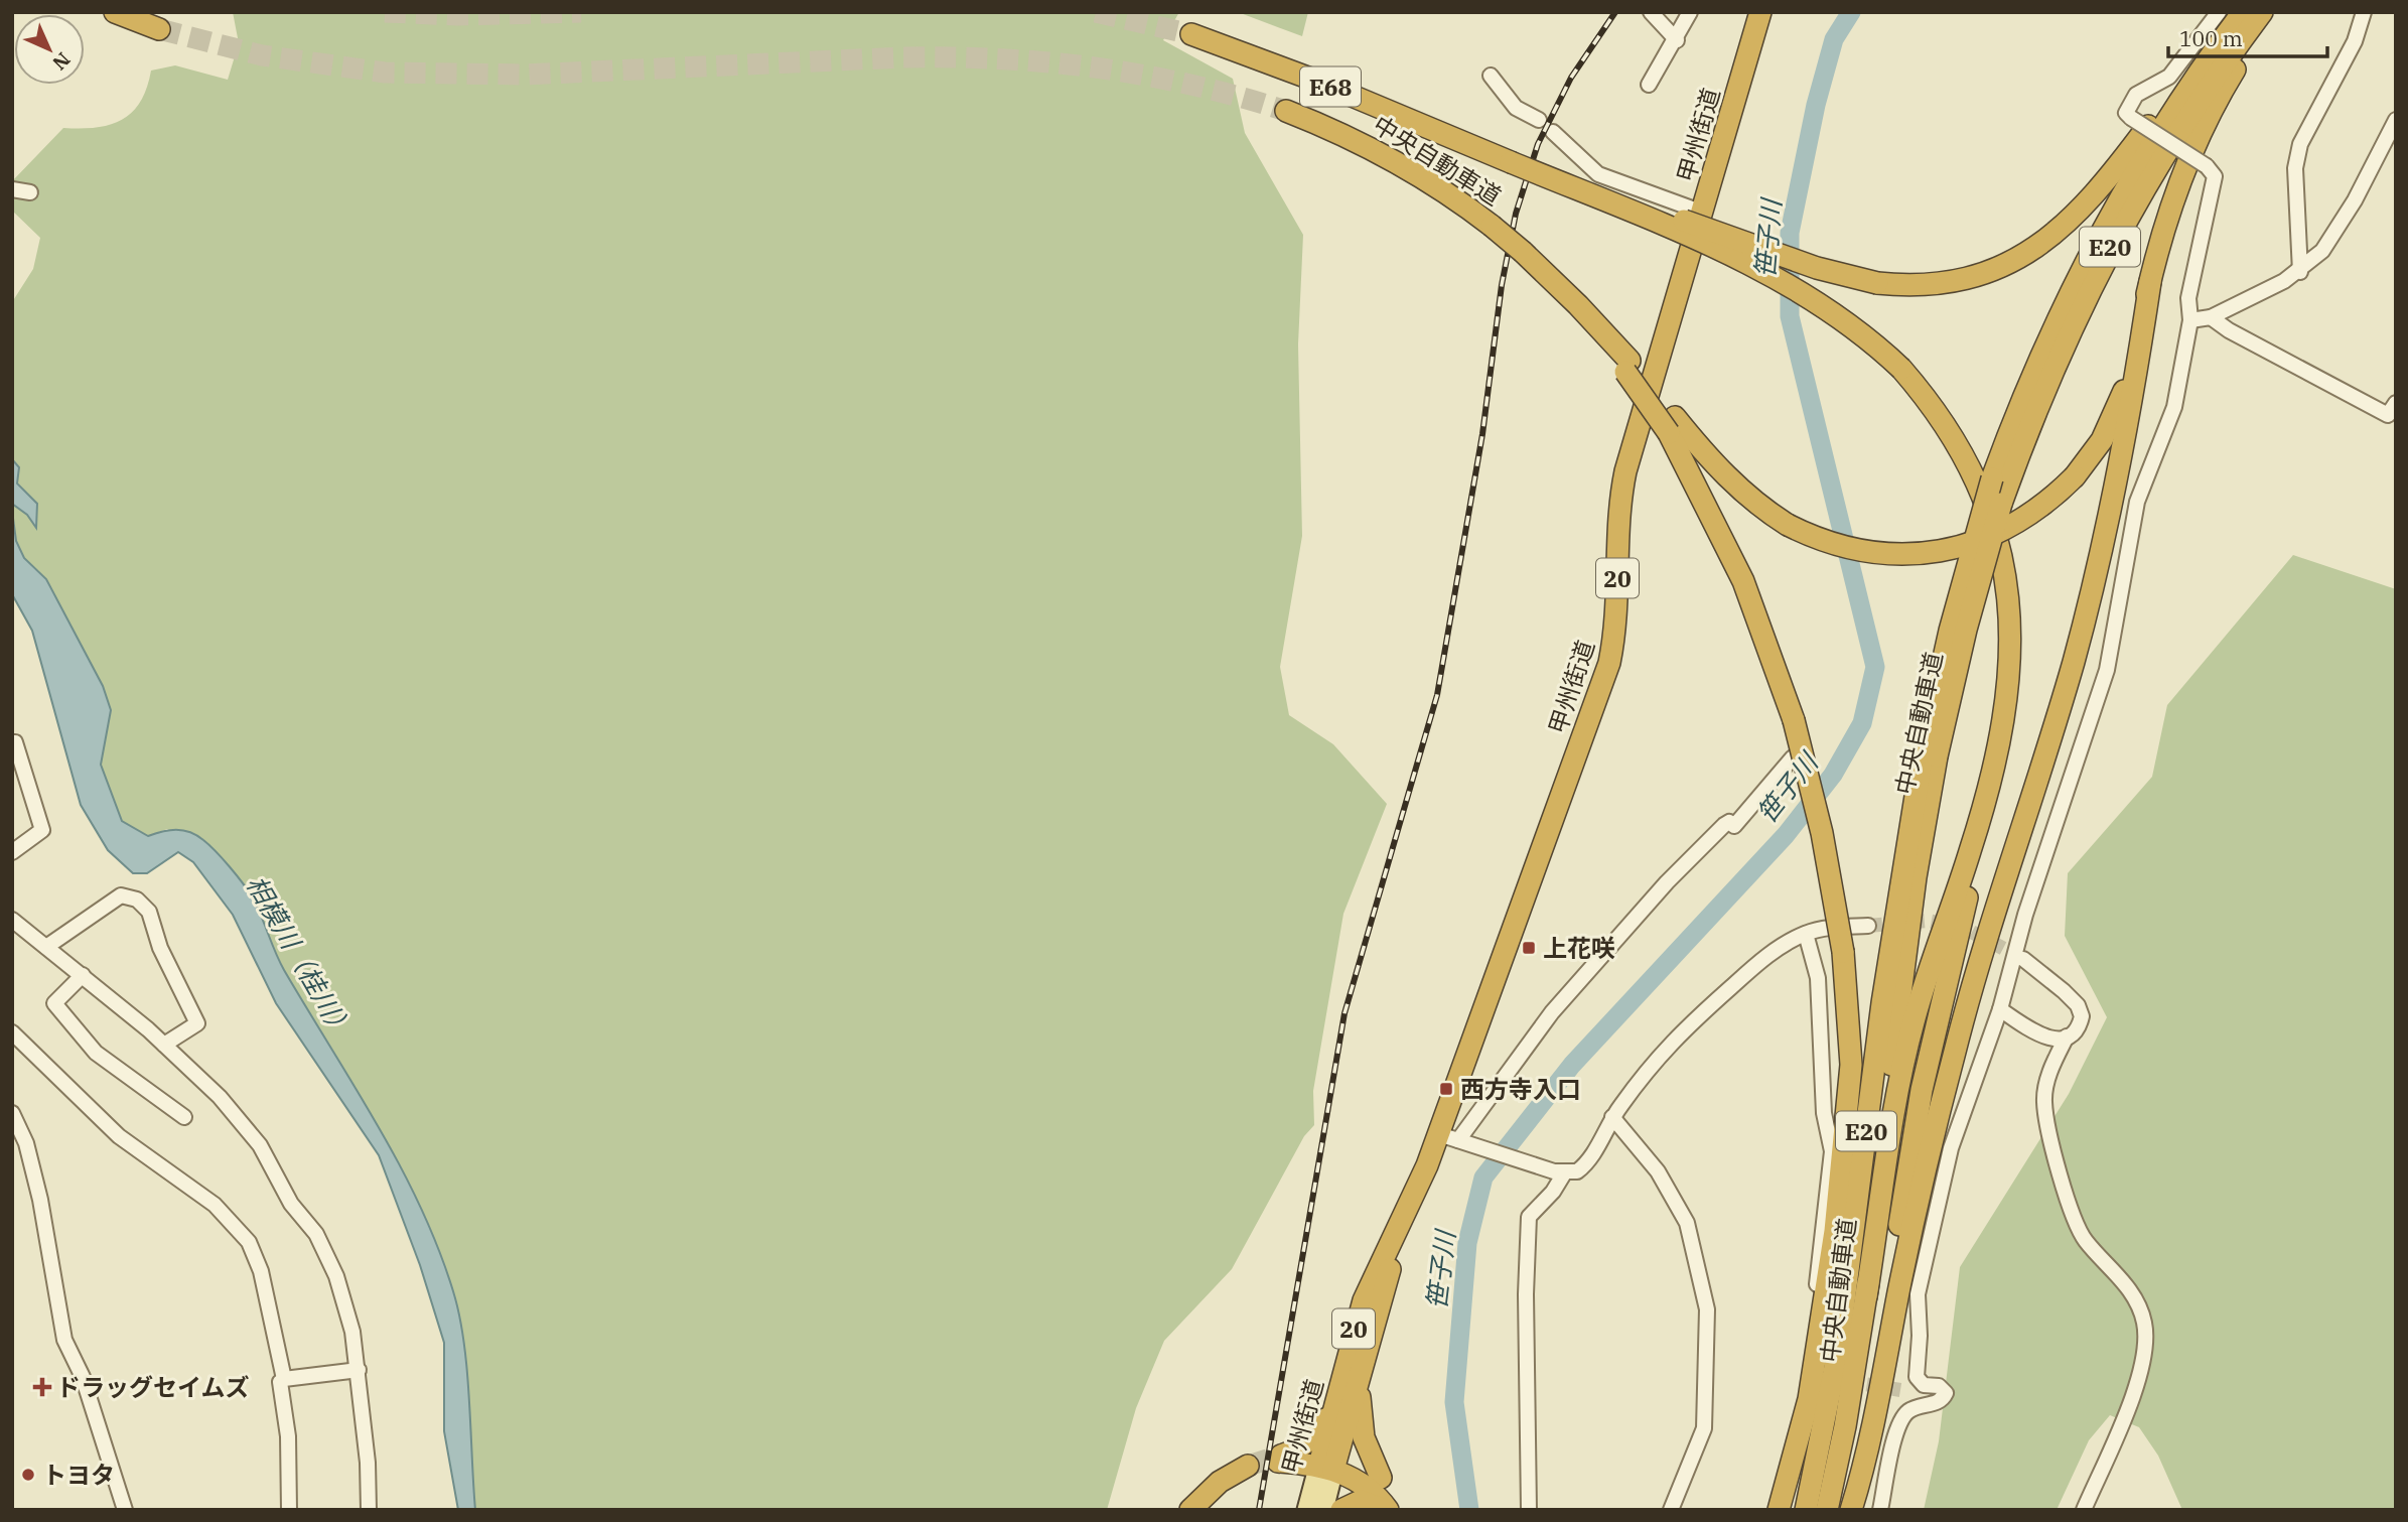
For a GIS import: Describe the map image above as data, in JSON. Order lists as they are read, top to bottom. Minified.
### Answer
{"streets":{"highway":["E68","甲州街道","中央自動車道","E20","20"]},"water":["笹子川","相模川（桂川）"],"places":{"transit":["上花咲","西方寺入口"],"health":["ドラッグセイムズ"],"other":["トヨタ"]},"scale_bar":"100 m","north":"bottom right"}
